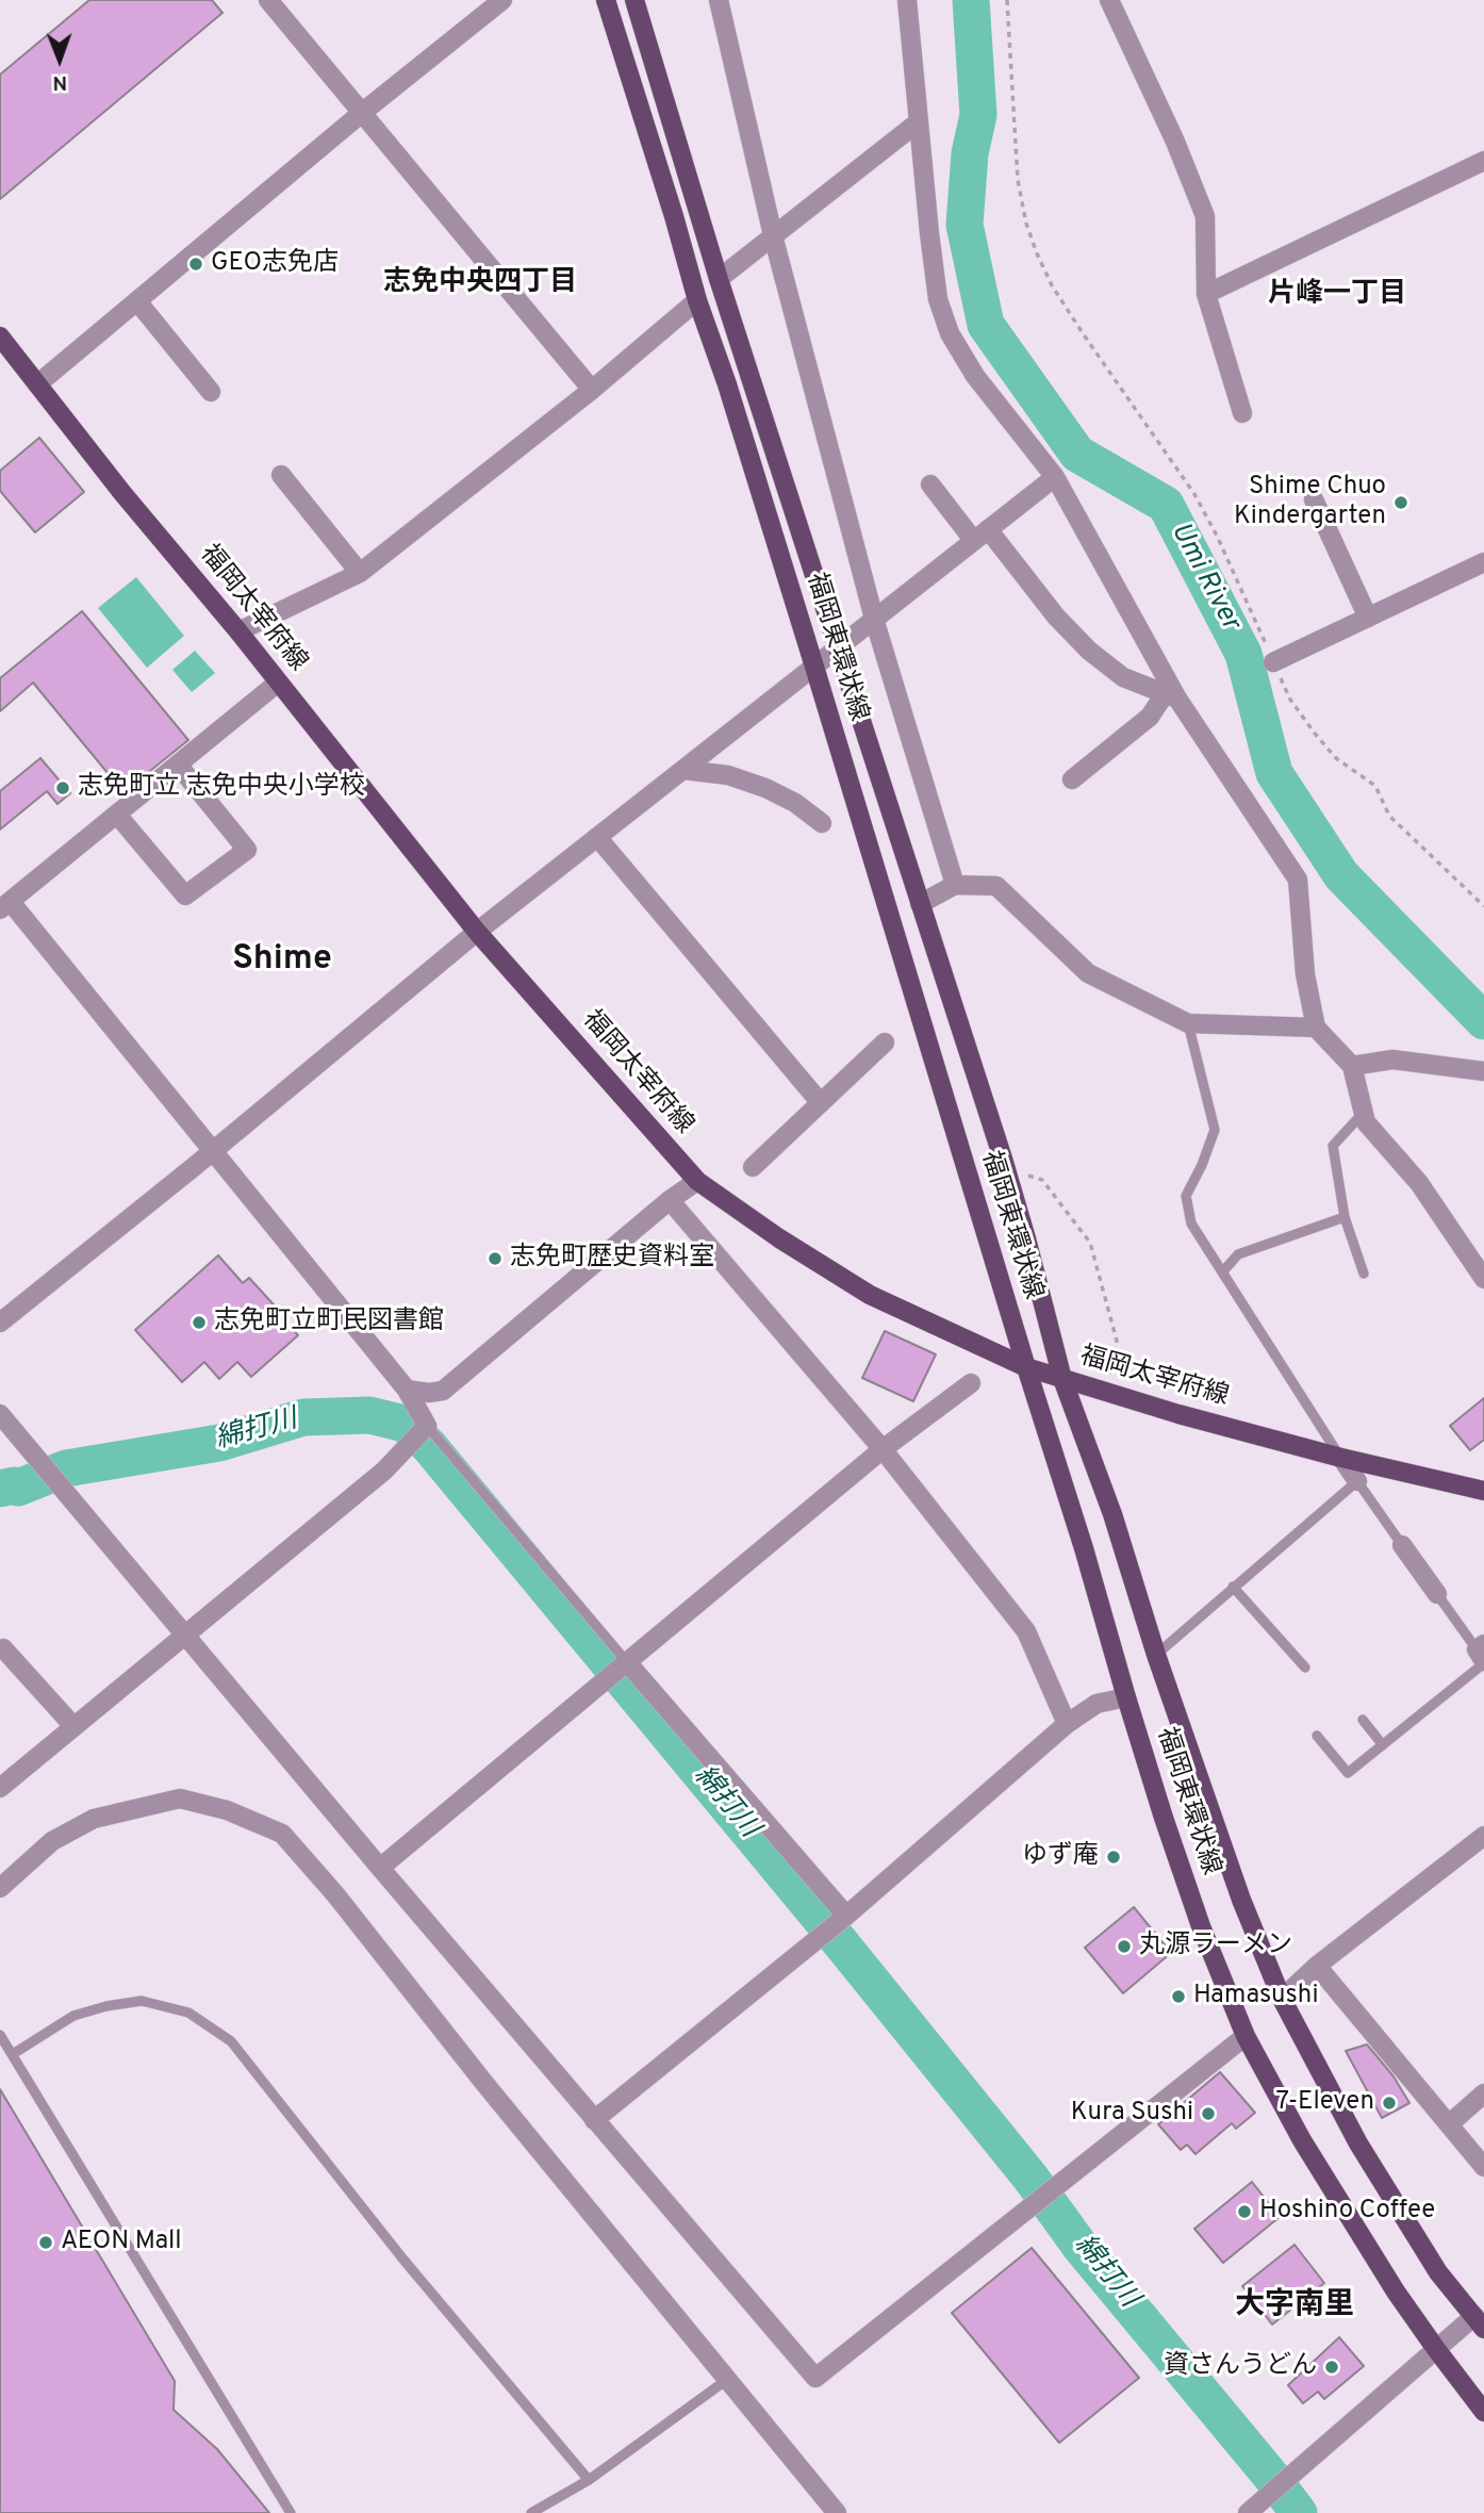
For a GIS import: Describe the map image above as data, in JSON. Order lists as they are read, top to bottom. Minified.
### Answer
{"streets":{"main road":["福岡太宰府線","福岡東環状線"]},"crossings":[["福岡太宰府線","福岡東環状線"]],"districts":["志免中央四丁目","片峰一丁目","Shime","大字南里"],"water":["Umi River","綿打川"],"places":["GEO志免店","Shime Chuo Kindergarten","志免町立 志免中央小学校","志免町歴史資料室","志免町立町民図書館","ゆず庵","丸源ラーメン","Hamasushi","7-Eleven","Kura Sushi","Hoshino Coffee","AEON Mall","資さんうどん"],"north":"bottom"}
